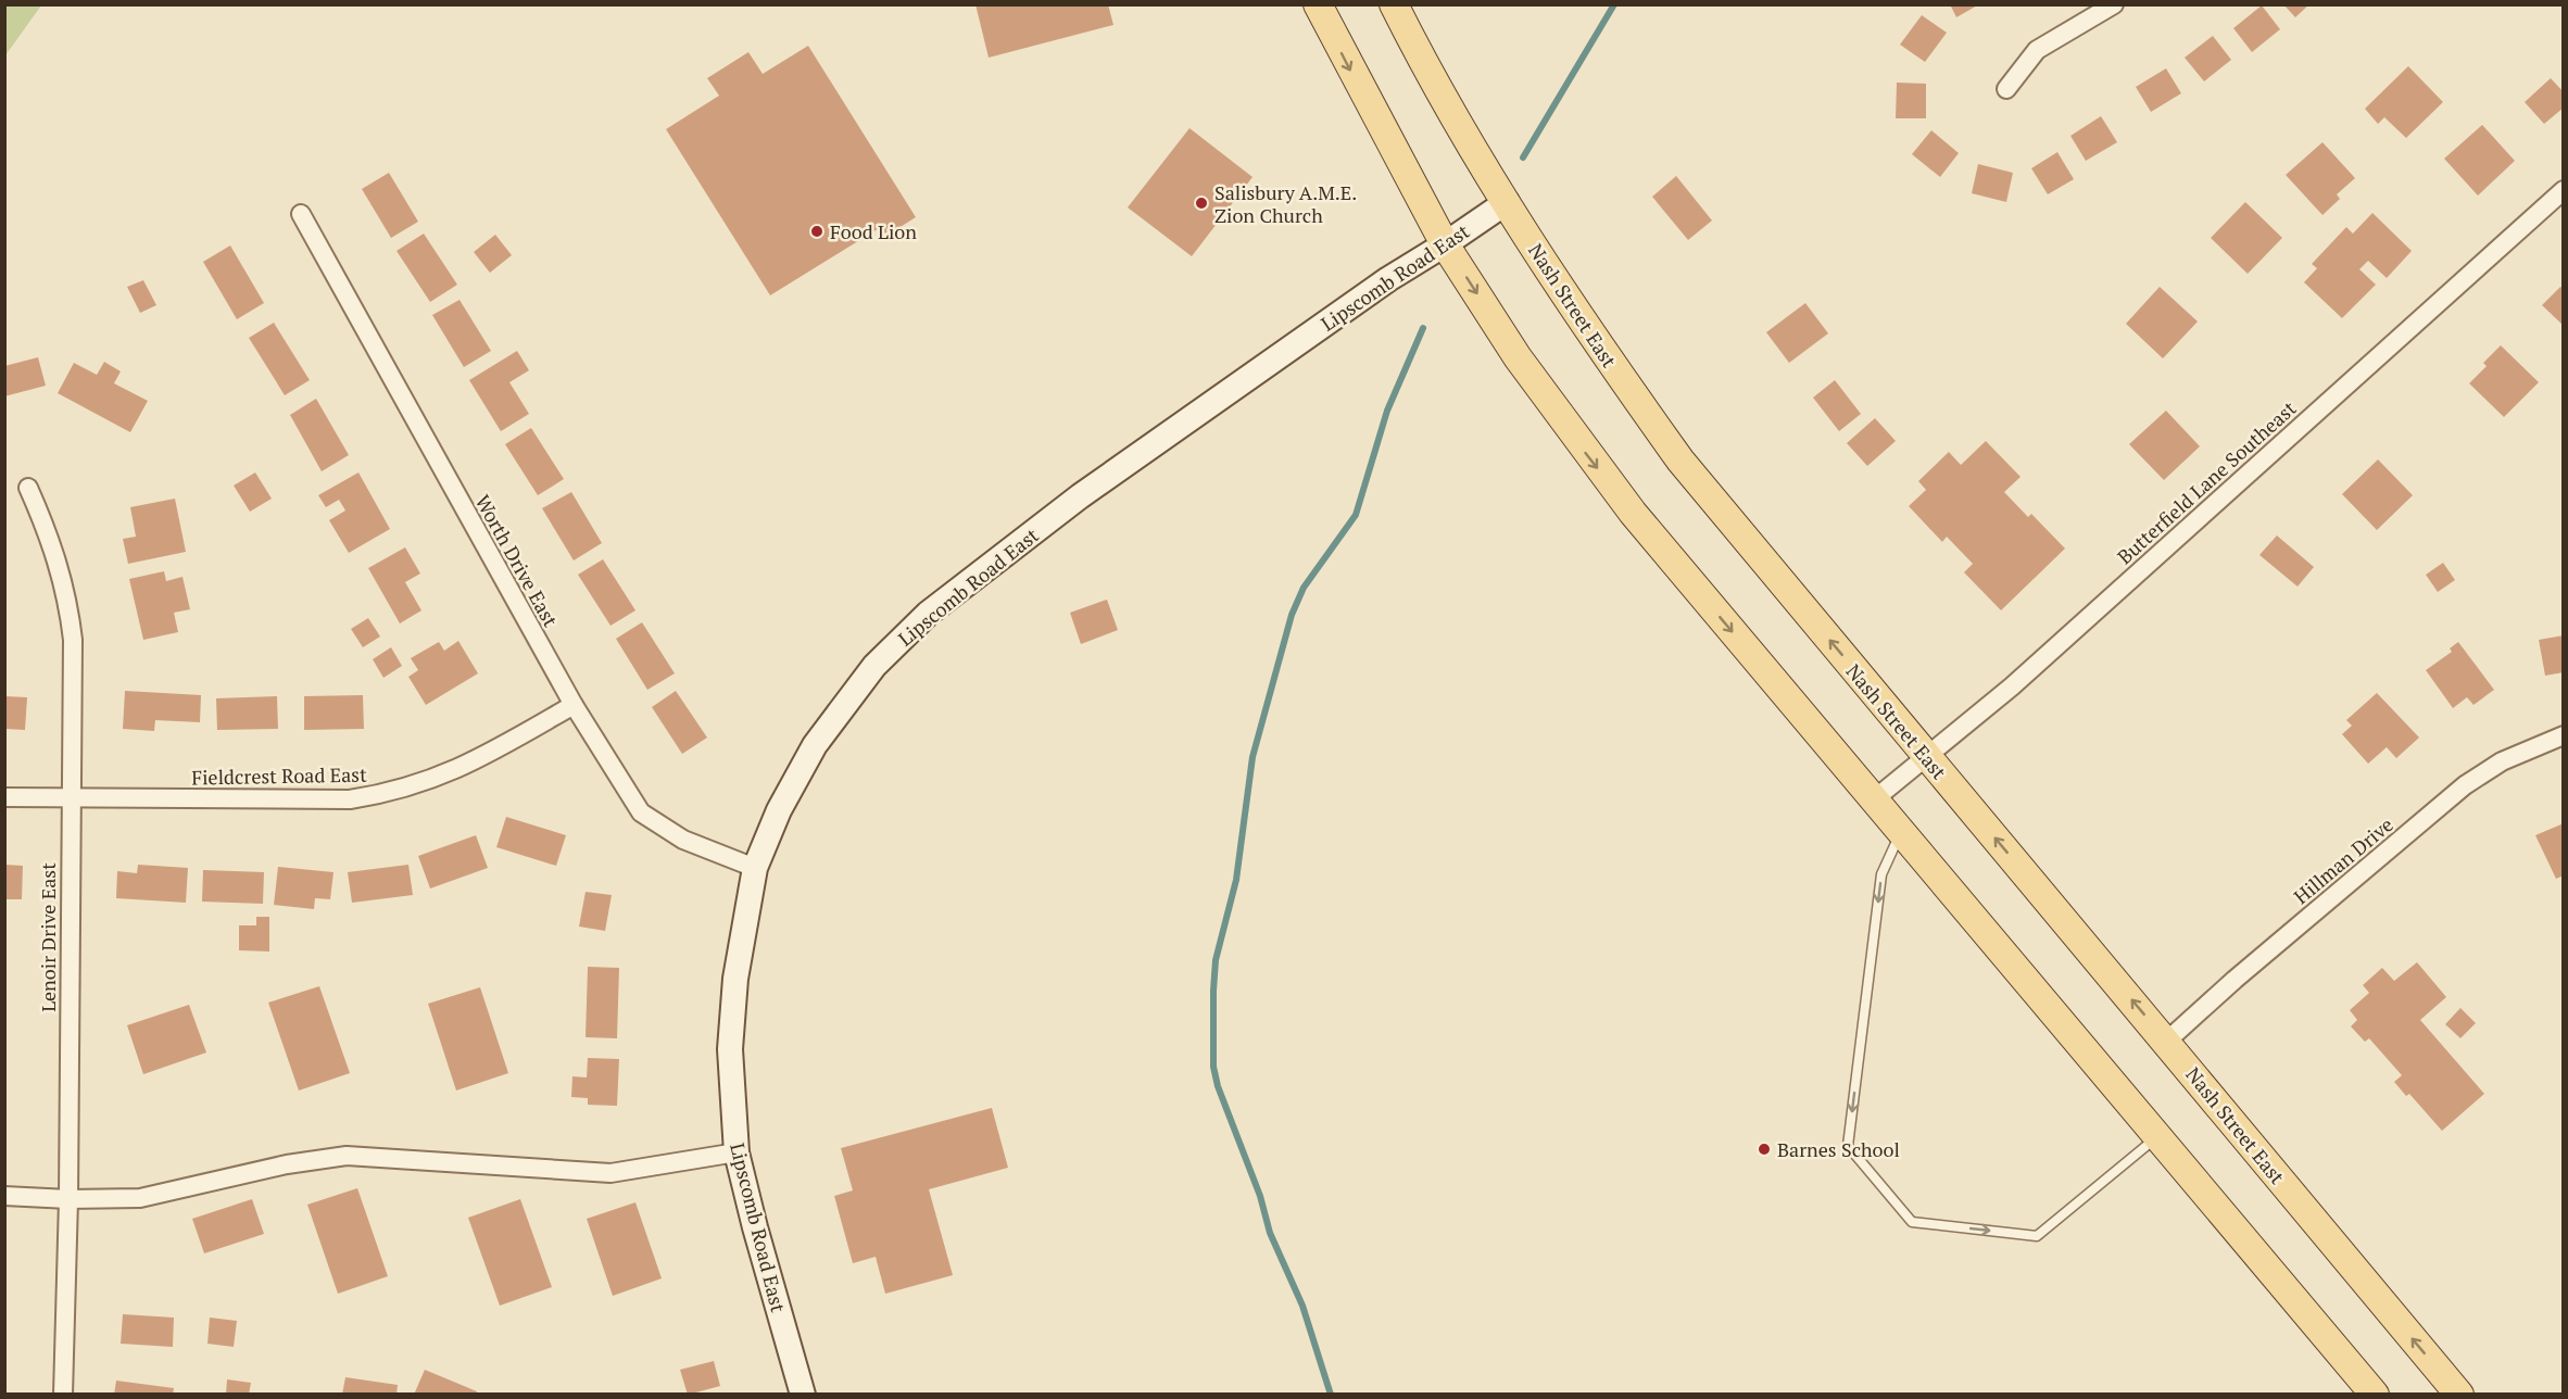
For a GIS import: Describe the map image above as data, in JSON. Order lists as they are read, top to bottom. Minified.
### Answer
{"streets":{"main road":["Nash Street East"],"street":["Lipscomb Road East","Butterfield Lane Southeast","Worth Drive East","Fieldcrest Road East","Hillman Drive","Lenoir Drive East"]},"crossings":[["Lipscomb Road East","Nash Street East"],["Lipscomb Road East","Worth Drive East"],["Nash Street East","Butterfield Lane Southeast"],["Nash Street East","Hillman Drive"],["Worth Drive East","Fieldcrest Road East"],["Fieldcrest Road East","Lenoir Drive East"]],"places":["Salisbury A.M.E. Zion Church","Food Lion","Barnes School"]}
